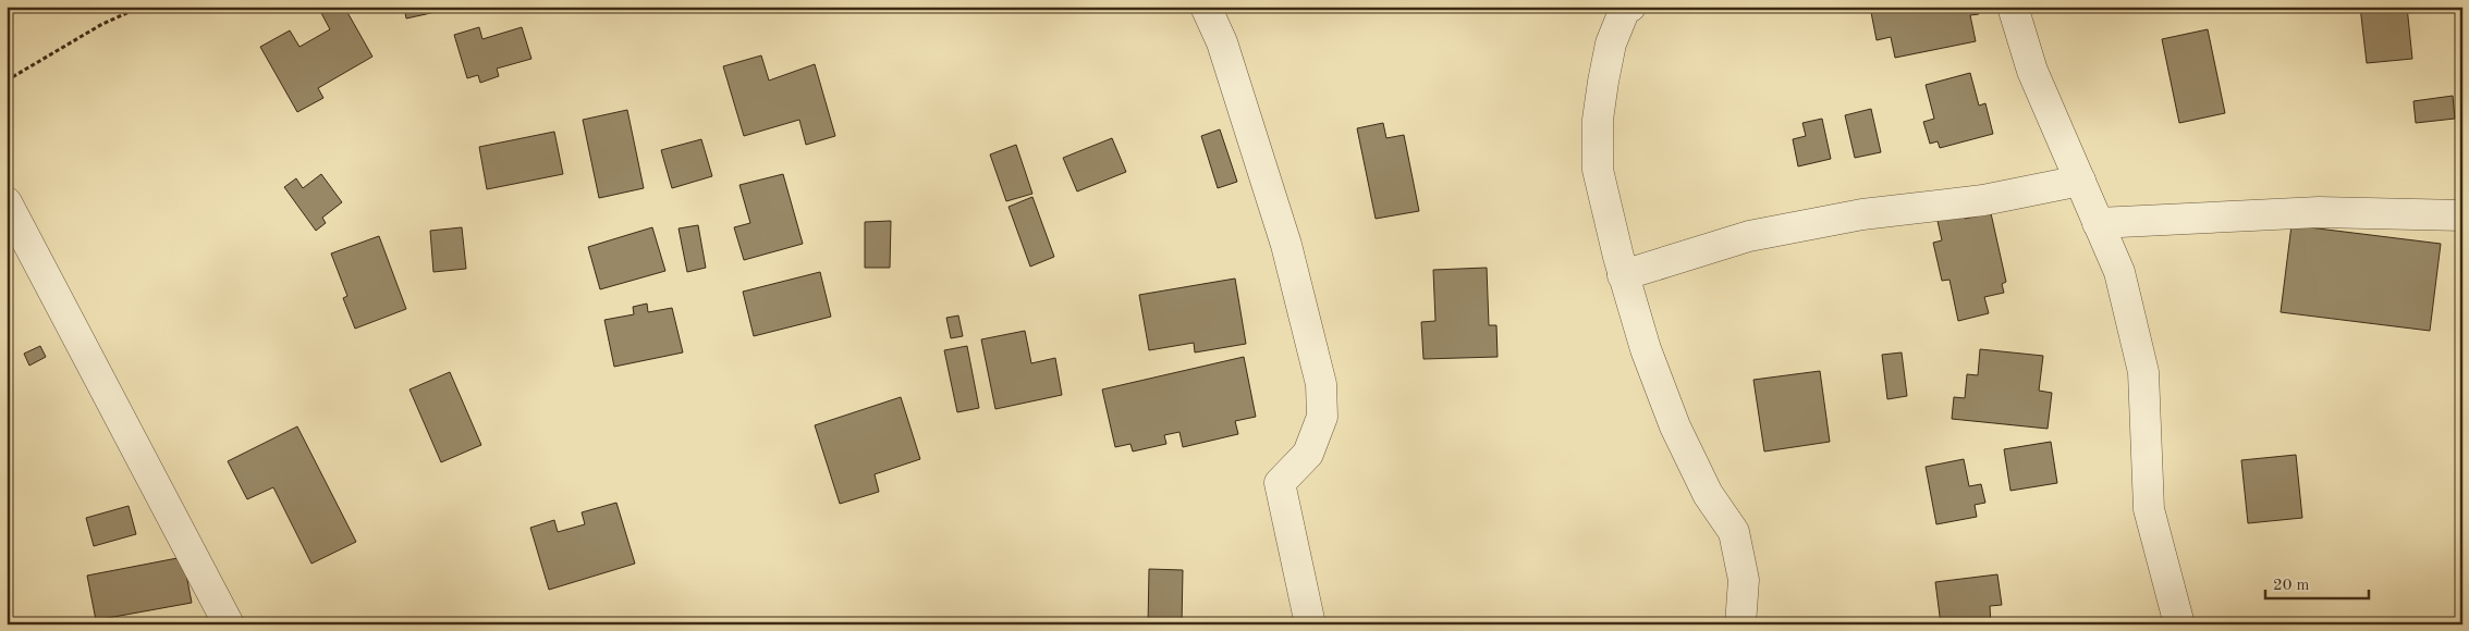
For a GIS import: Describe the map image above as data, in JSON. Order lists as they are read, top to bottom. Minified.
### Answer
{"scale_bar":"20 m"}
